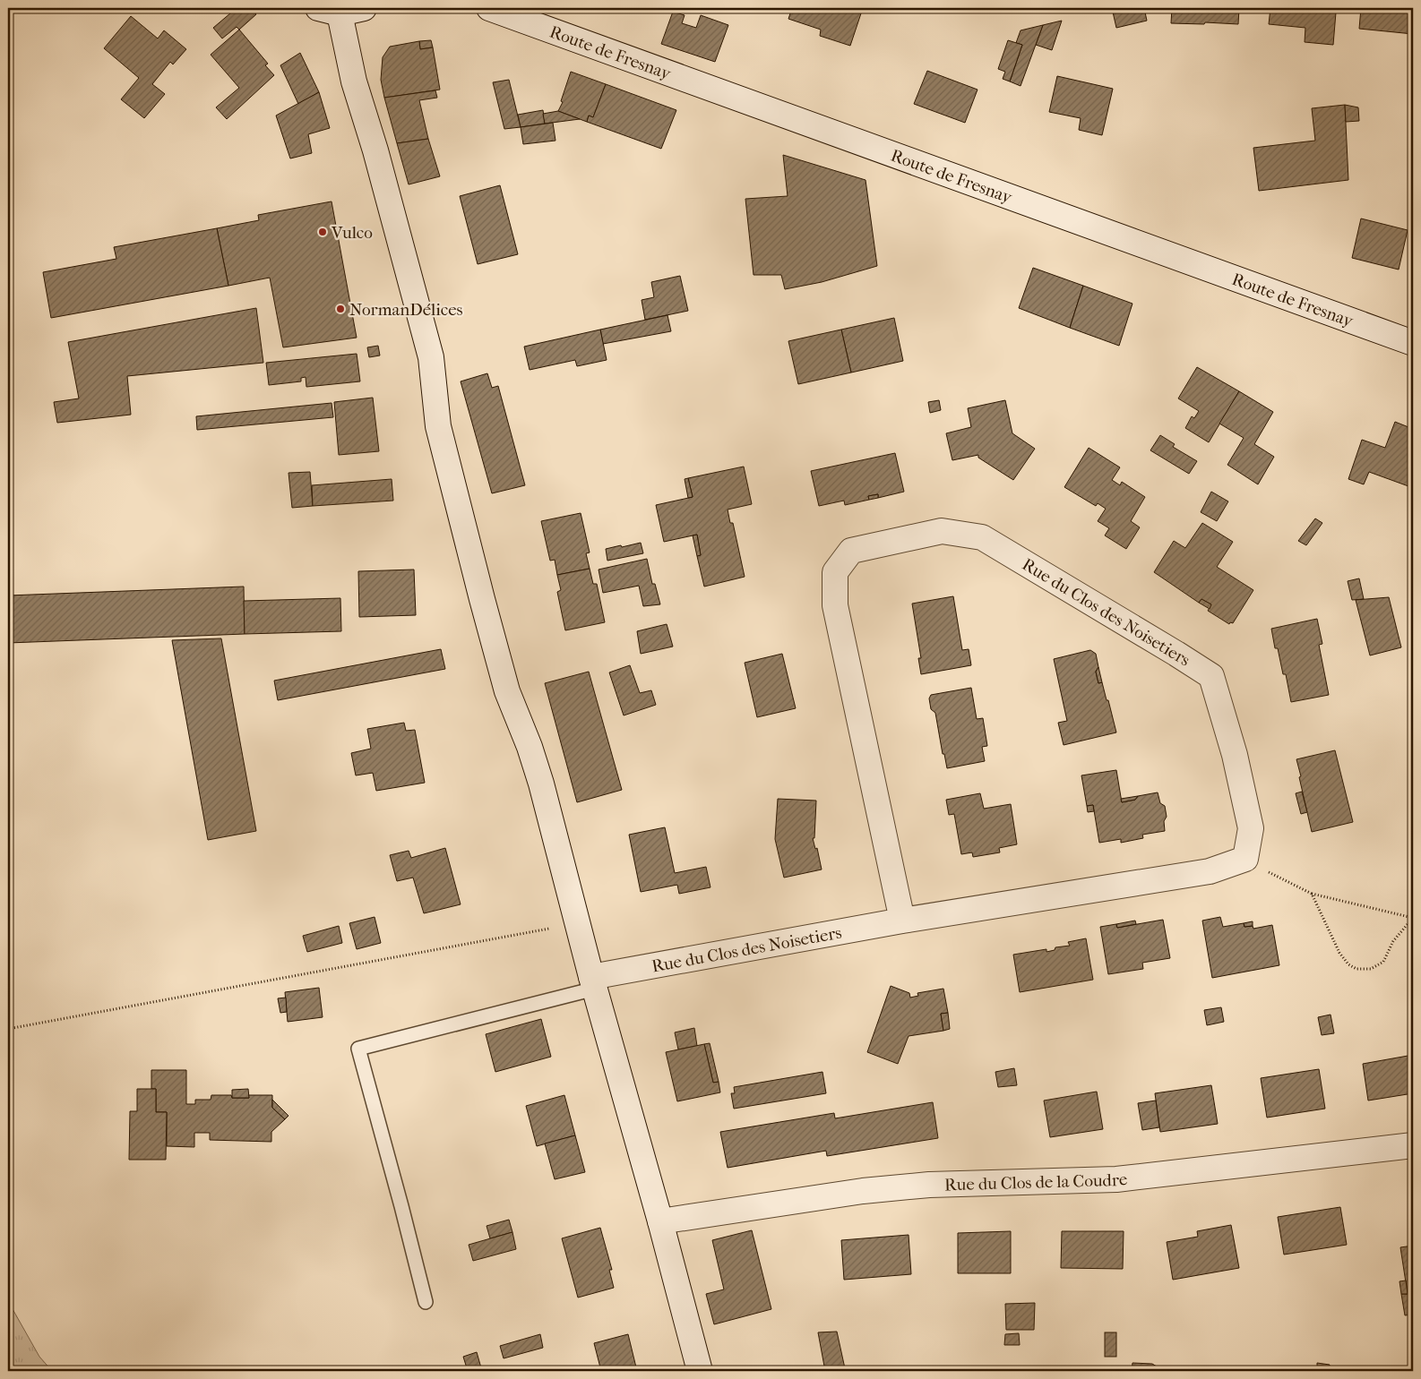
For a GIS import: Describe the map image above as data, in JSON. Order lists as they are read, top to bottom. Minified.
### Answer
{"streets":{"street":["Route de Fresnay","Rue du Clos des Noisetiers","Rue du Clos de la Coudre"]},"places":["Vulco","NormanDélices"]}
